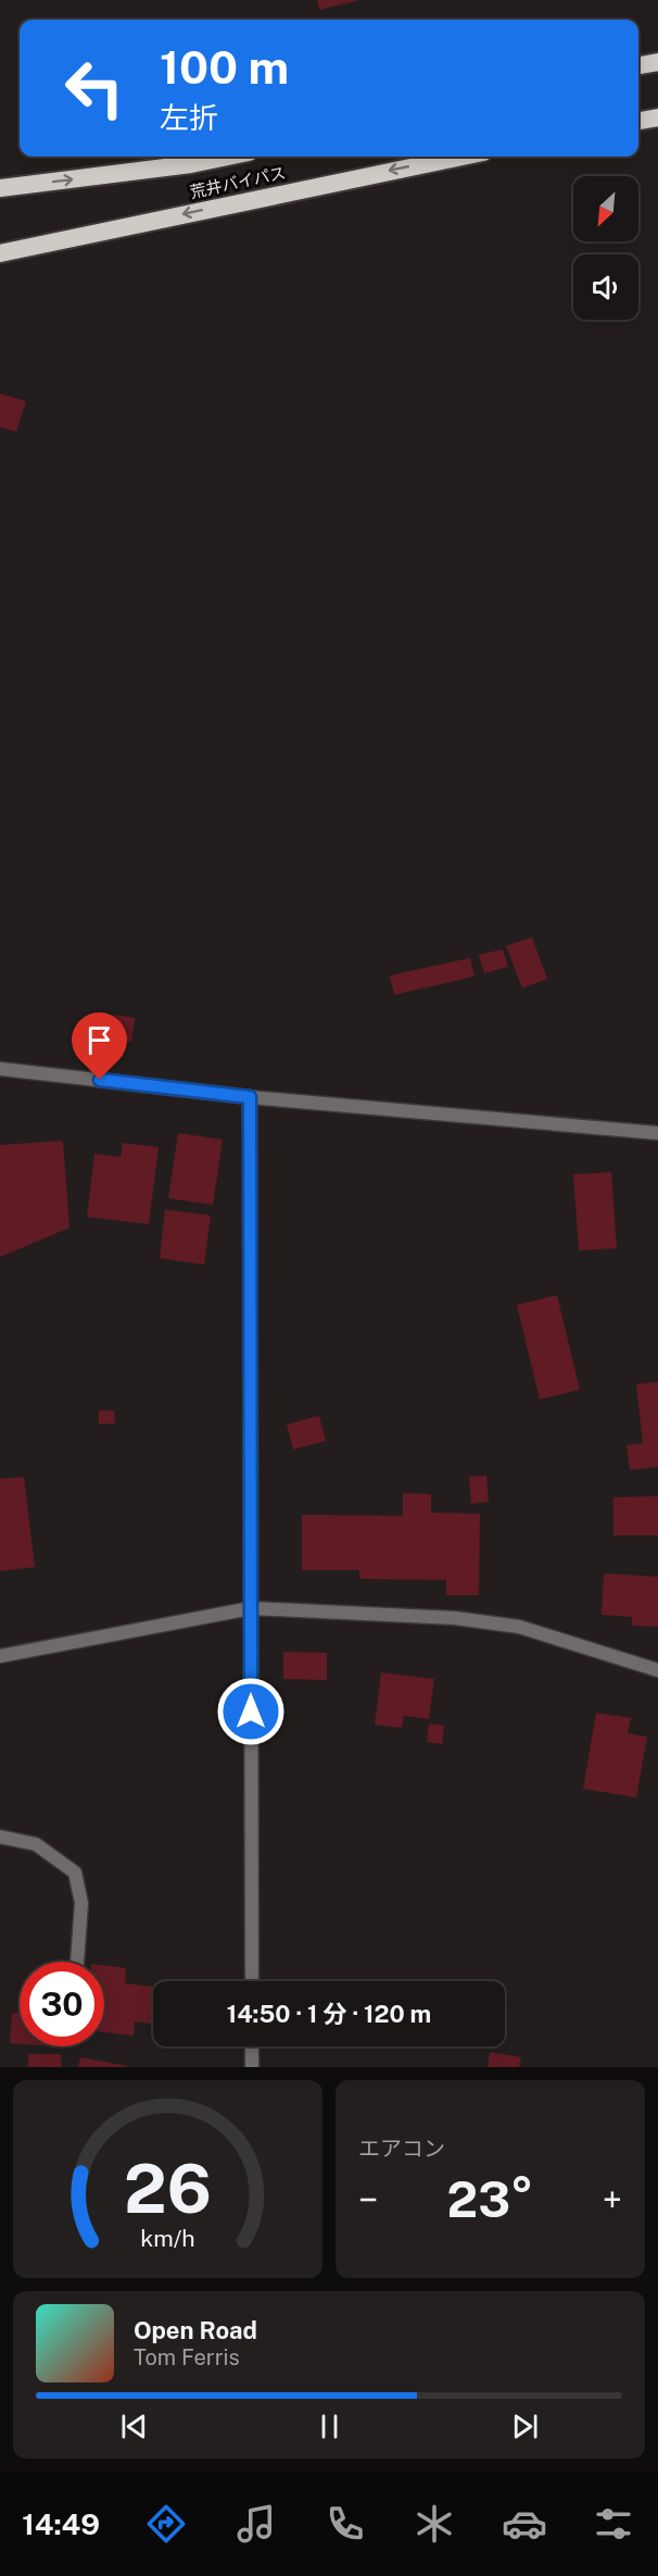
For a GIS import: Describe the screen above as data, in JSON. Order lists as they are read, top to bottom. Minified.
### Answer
{"streets":{"highway":["荒井バイパス"]},"north":"bottom left","page":{"turn":["100 m","左折"],"limit":"30","trip":"14:50 · 1 分 · 120 m","tile":"エアコン","heat":["−","23°","+"],"song":["Open Road","Tom Ferris"],"tabs":"14:49","gauge":["26","km/h"]}}
